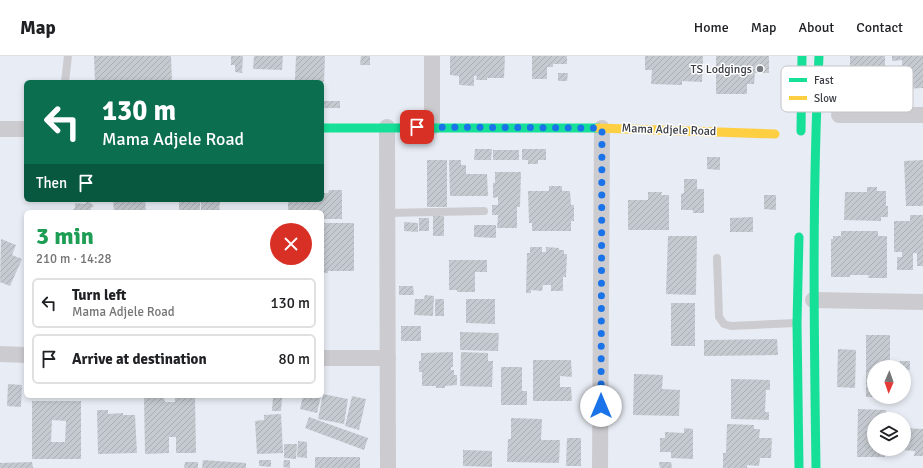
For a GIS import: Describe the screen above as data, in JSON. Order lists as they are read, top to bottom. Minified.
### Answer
{"streets":{"main road":["Mama Adjele Road"]},"places":["TS Lodgings"],"legend":["Fast","Slow"],"north":"bottom","page":{"header":"Map","nav":["Home","Map","About","Contact"],"turn":["130 m","Mama Adjele Road"],"then":"Then","heading":["3 min","210 m · 14:28"],"list":[{"name":"Turn left","note":"Mama Adjele Road","value":"130 m"},{"name":"Arrive at destination","value":"80 m"}]}}
